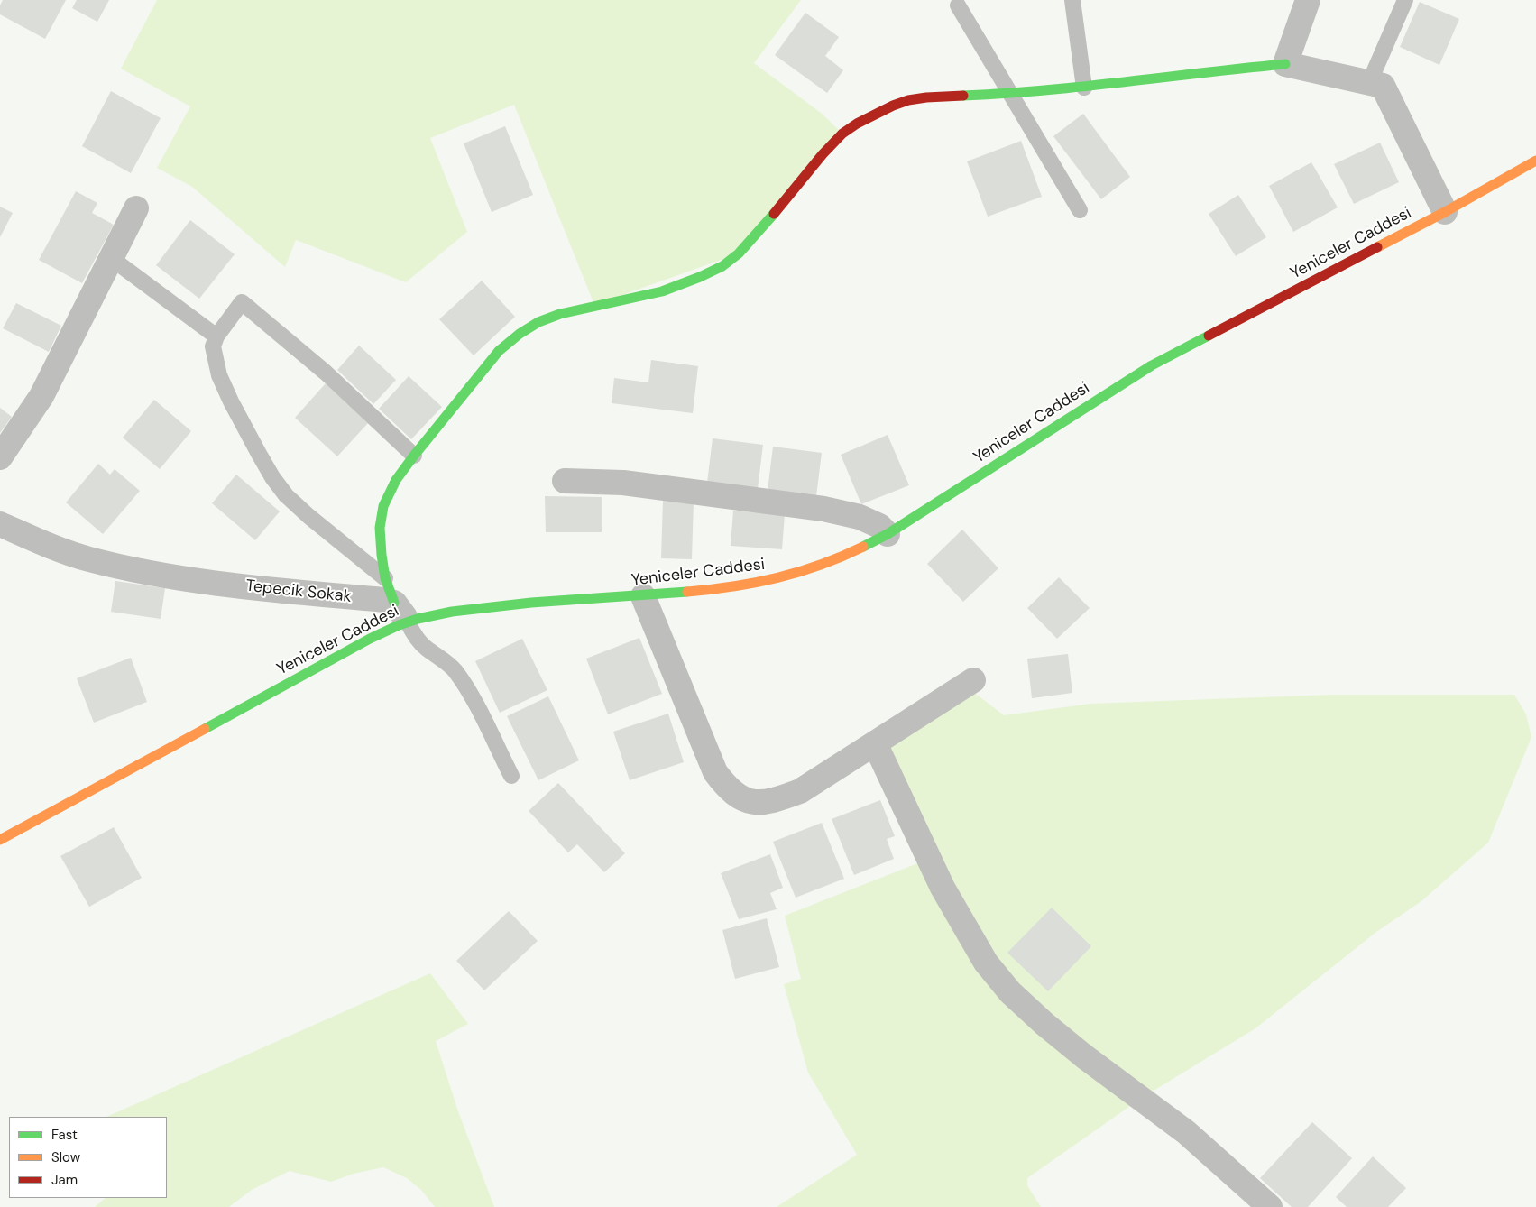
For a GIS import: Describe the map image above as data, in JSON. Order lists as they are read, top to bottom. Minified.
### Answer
{"streets":{"street":["Yeniceler Caddesi","Tepecik Sokak"]},"legend":["Fast","Slow","Jam"]}
